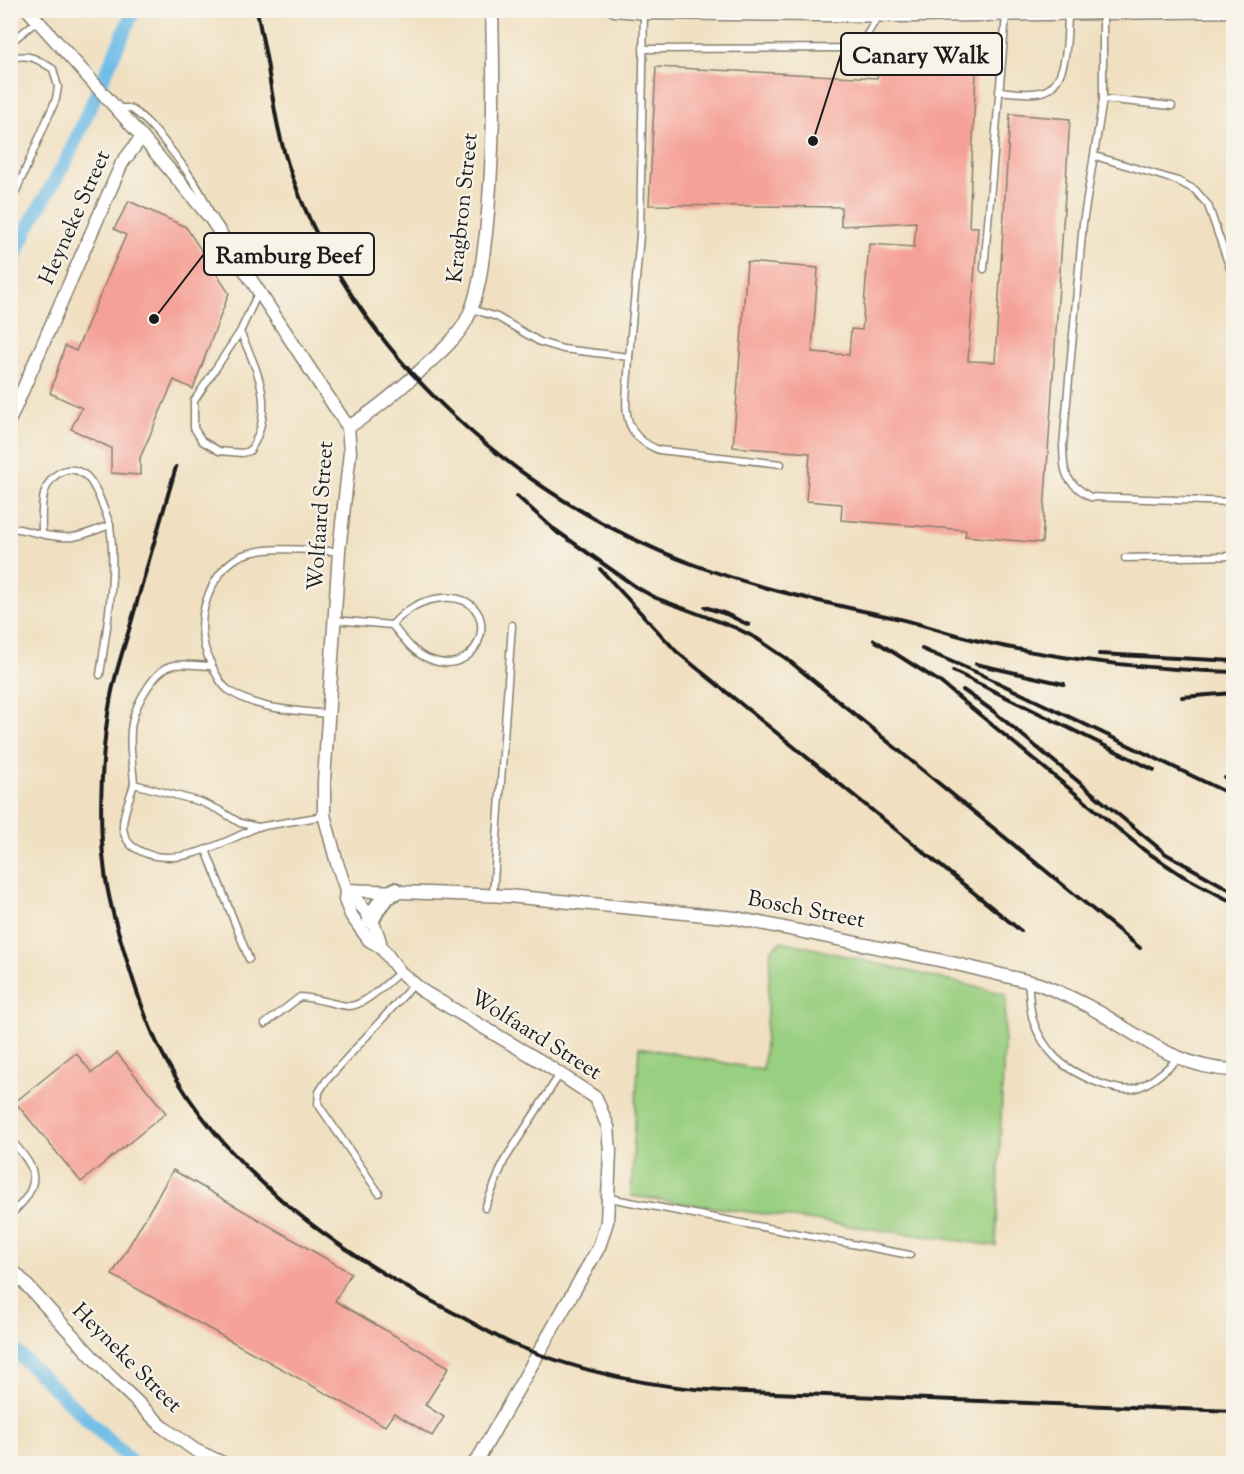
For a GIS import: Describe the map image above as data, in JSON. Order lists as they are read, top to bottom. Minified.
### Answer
{"streets":{"street":["Kragbron Street","Heyneke Street","Wolfaard Street","Bosch Street"]},"crossings":[["Kragbron Street","Wolfaard Street"],["Heyneke Street","Wolfaard Street"],["Wolfaard Street","Bosch Street"]],"places":["Canary Walk","Ramburg Beef"]}
